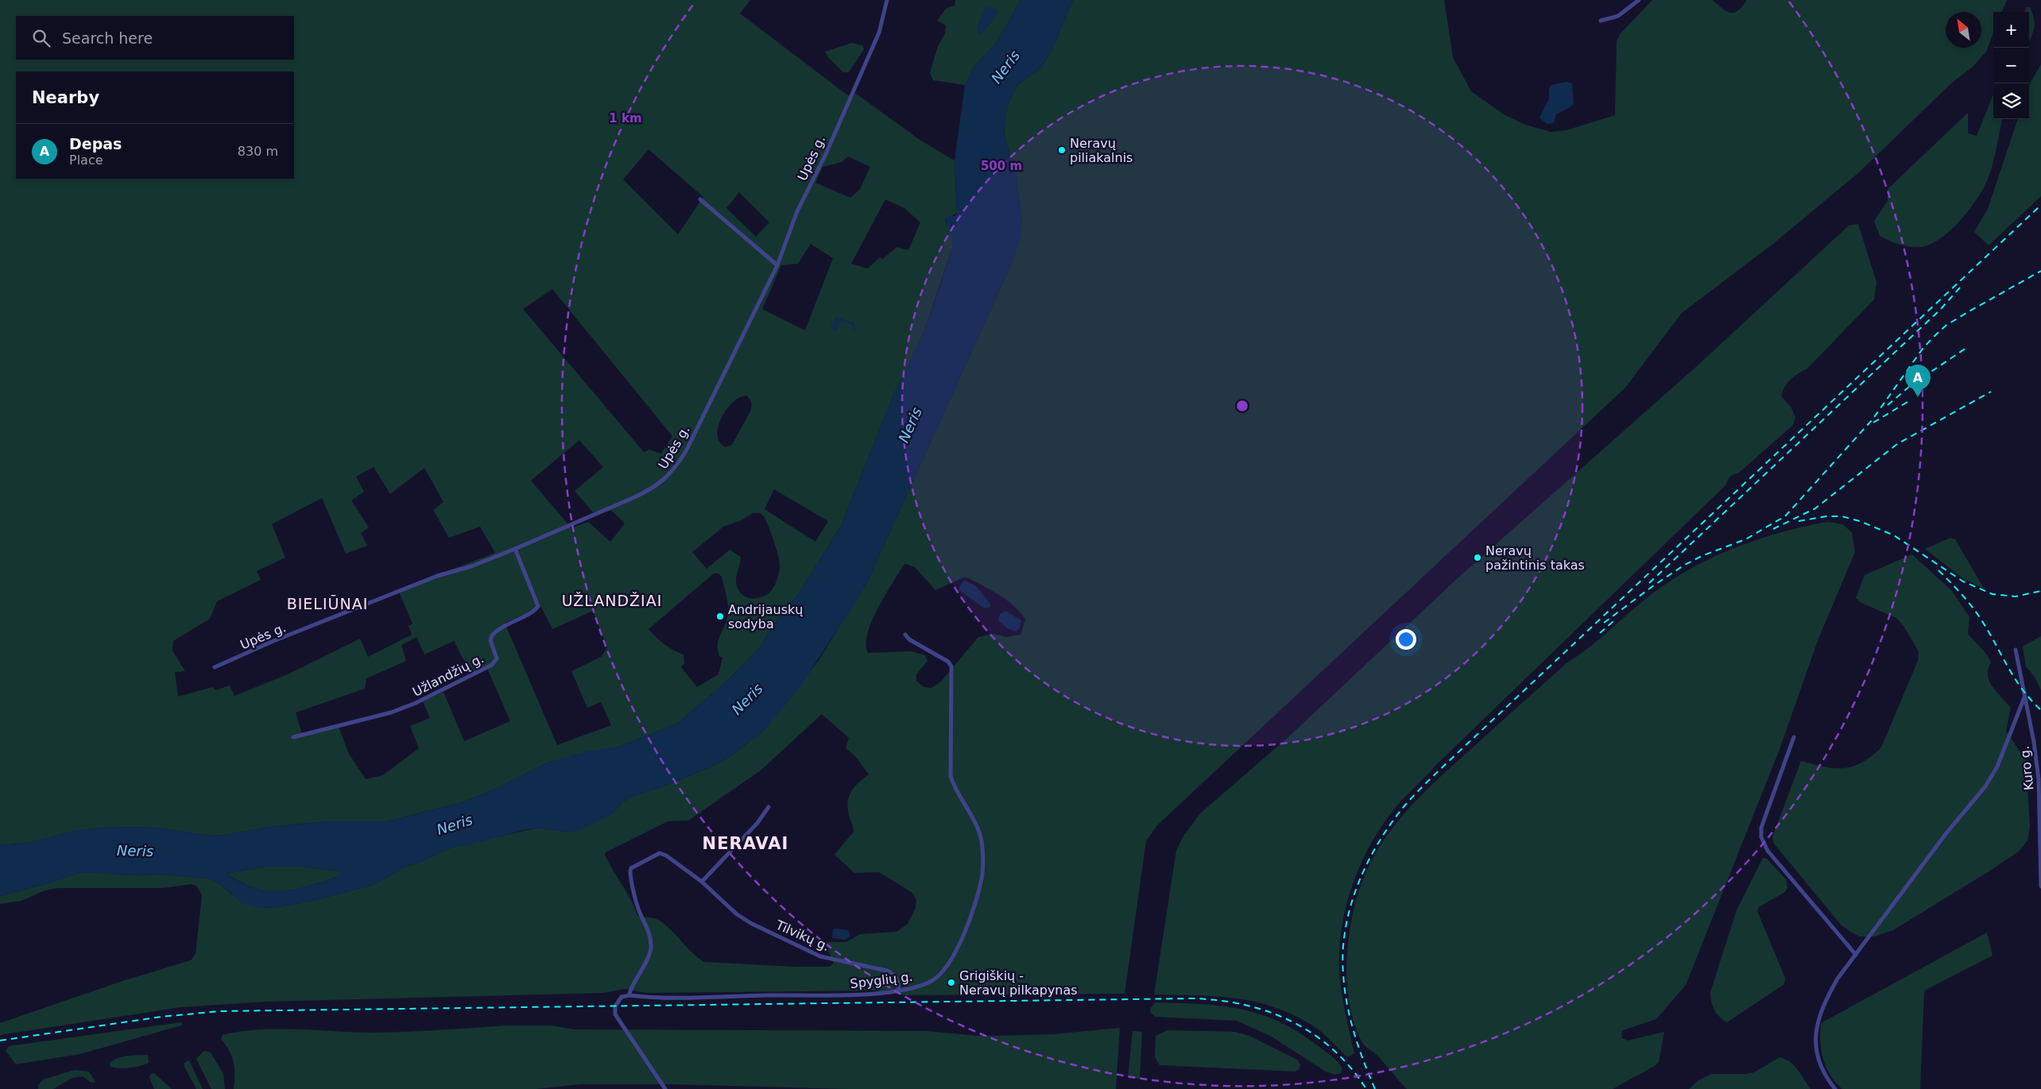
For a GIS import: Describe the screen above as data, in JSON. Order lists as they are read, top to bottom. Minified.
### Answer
{"streets":{"street":["Upės g.","Užlandžių g.","Kuro g.","Tilvikų g.","Spyglių g."]},"crossings":[["Upės g.","Užlandžių g."],["Tilvikų g.","Spyglių g."]],"districts":["UŽLANDŽIAI","BIELIŪNAI","NERAVAI"],"water":["Neris"],"places":["Neravų piliakalnis","Neravų pažintinis takas","Andrijauskų sodyba","Grigiškių - Neravų pilkapynas"],"north":"top left","page":{"map_buttons":["+","−"],"search":"Search here","heading":"Nearby","list":[{"mark":"A","name":"Depas","note":"Place","value":"830 m"}],"pins":"A"},"rings":["1 km","500 m"]}
